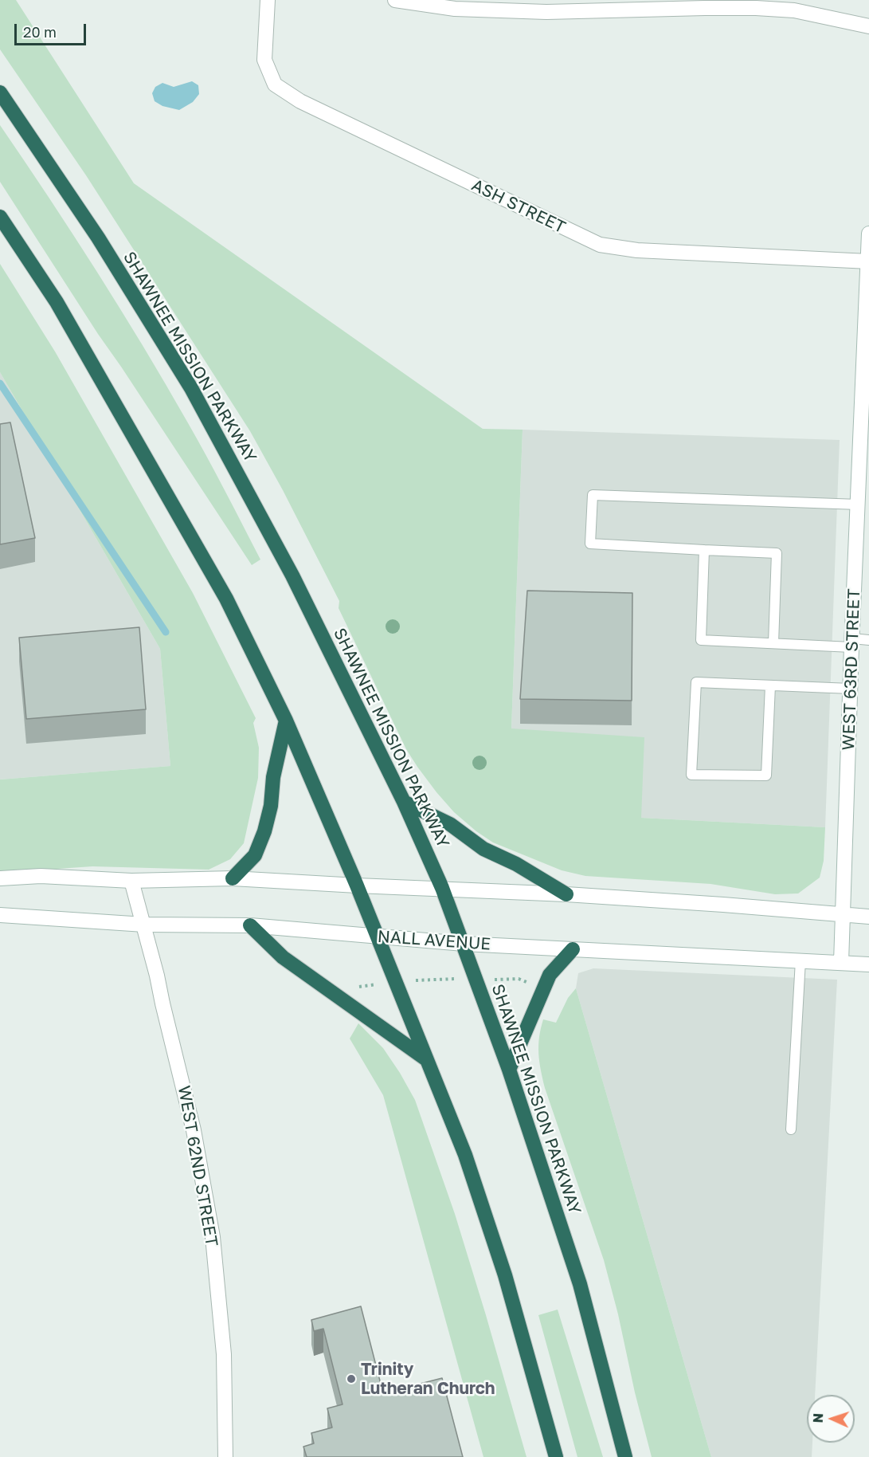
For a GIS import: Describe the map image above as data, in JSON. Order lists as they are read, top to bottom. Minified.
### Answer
{"streets":{"highway":["SHAWNEE MISSION PARKWAY"],"main road":["ASH STREET","WEST 63RD STREET","NALL AVENUE","WEST 62ND STREET"]},"crossings":[["ASH STREET","WEST 63RD STREET"],["SHAWNEE MISSION PARKWAY","NALL AVENUE"],["WEST 63RD STREET","NALL AVENUE"],["NALL AVENUE","WEST 62ND STREET"]],"places":["Trinity Lutheran Church"],"scale_bar":"20 m","north":"left"}
